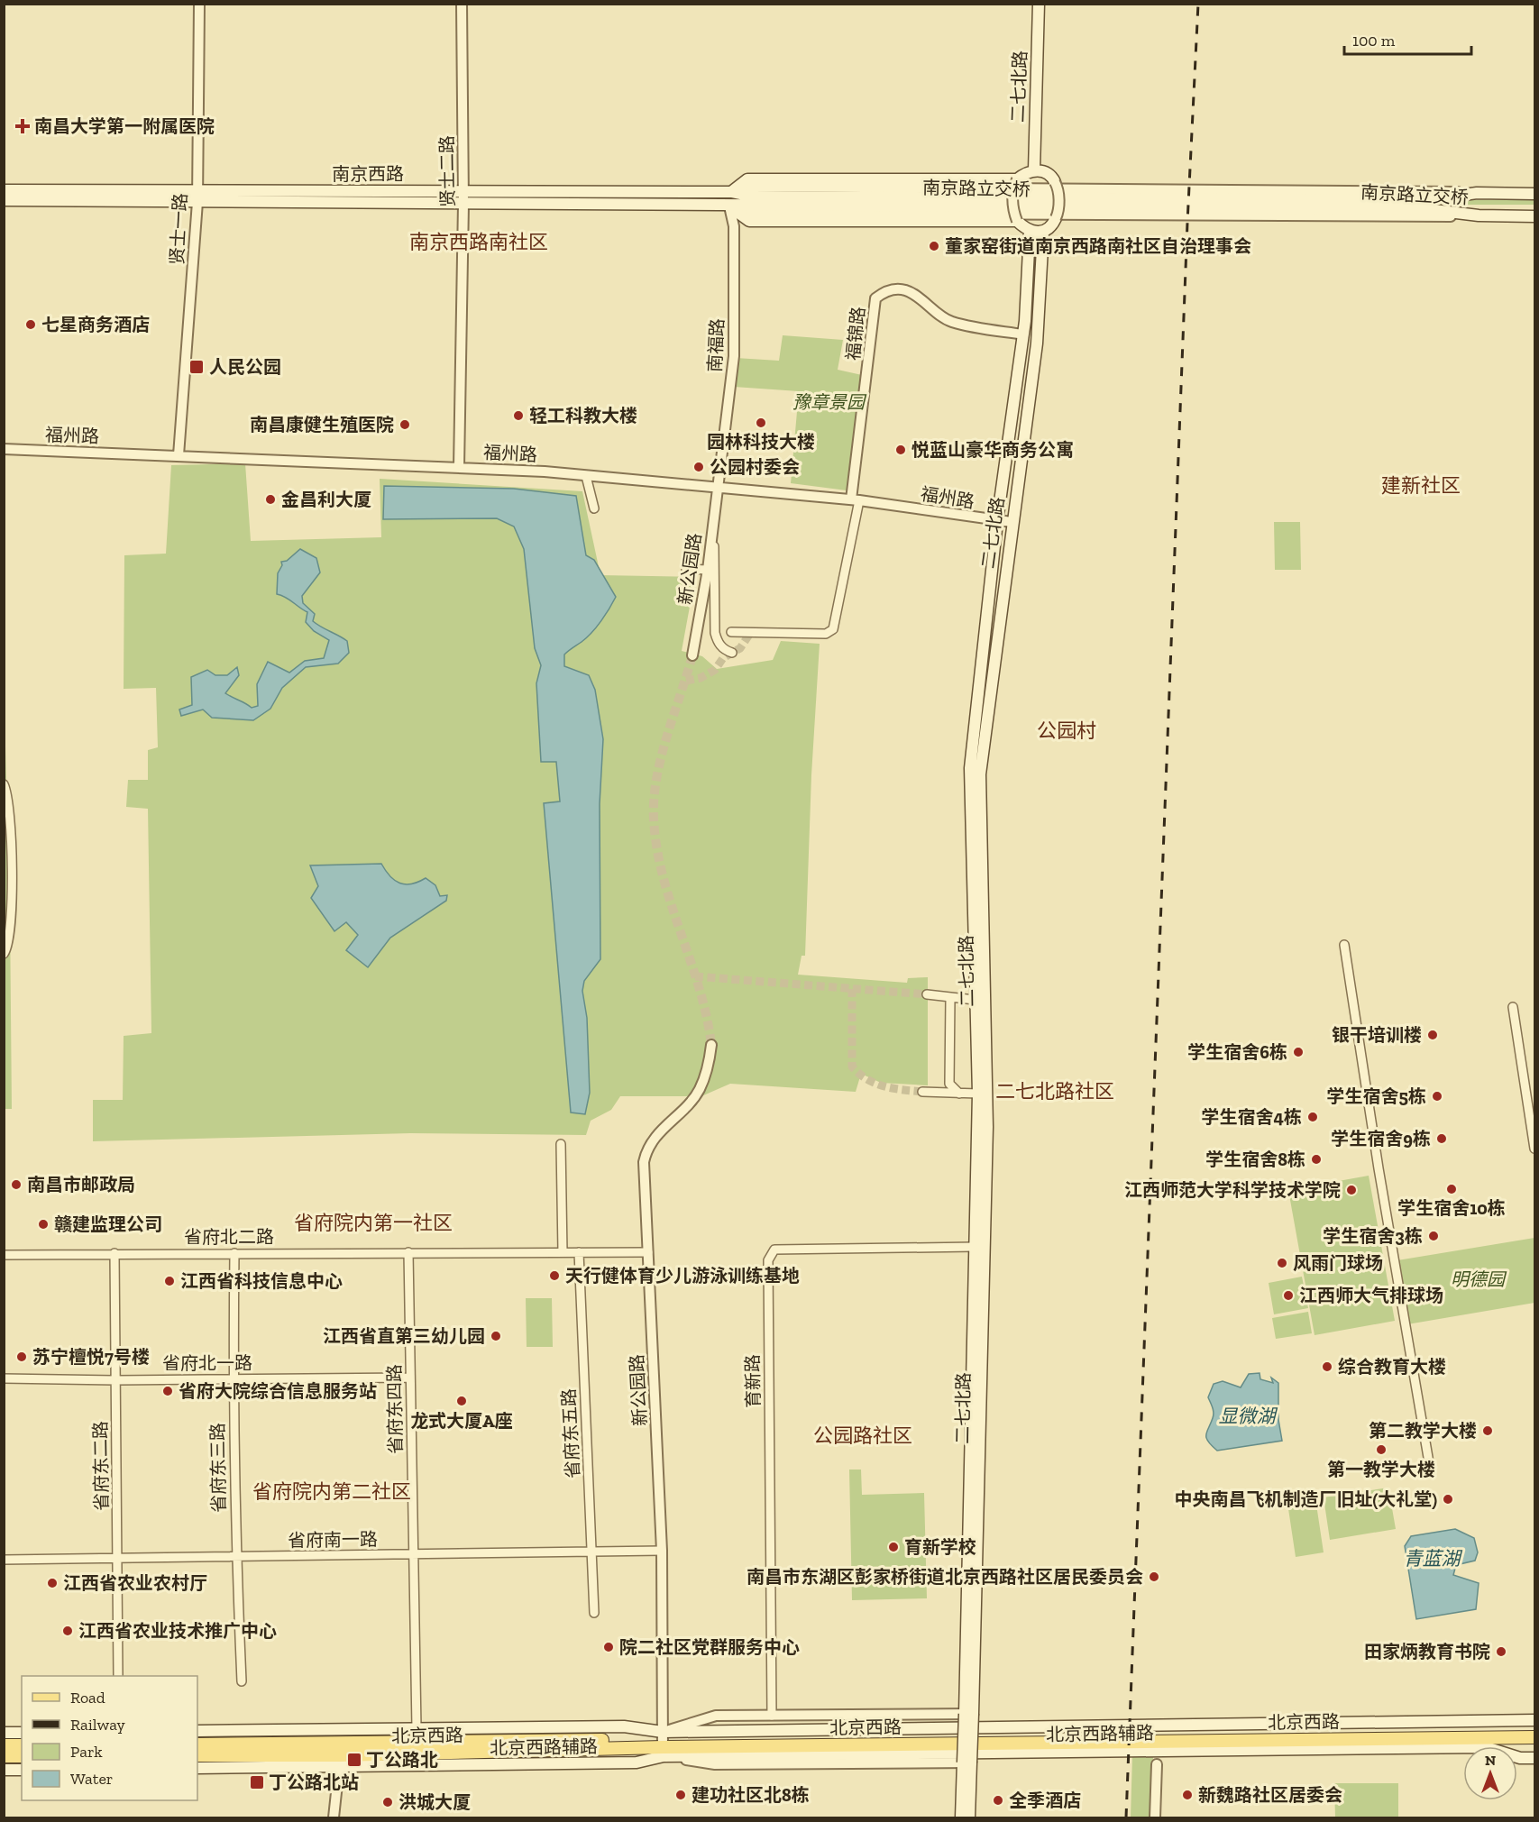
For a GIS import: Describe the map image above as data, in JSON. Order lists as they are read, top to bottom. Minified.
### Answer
{"streets":{"main road":["二七北路","南京西路","南京路立交桥","北京西路","北京西路辅路"],"street":["贤士二路","贤士一路","福锦路","南福路","福州路","新公园路","省府北二路","省府北一路","育新路","省府东四路","省府东五路","省府东二路","省府东三路","省府南一路"]},"crossings":[["二七北路","福锦路"],["二七北路","福州路"],["二七北路","育新路"],["二七北路","北京西路辅路"],["贤士二路","南京西路"],["贤士二路","福州路"],["南京西路","南京路立交桥"],["南京西路","贤士一路"],["南京西路","南福路"],["南京路立交桥","南福路"],["贤士一路","福州路"],["福锦路","福州路"],["南福路","福州路"],["南福路","新公园路"],["福州路","新公园路"],["新公园路","省府北二路"],["新公园路","省府南一路"],["新公园路","北京西路"],["新公园路","北京西路辅路"],["省府北二路","省府东四路"],["省府北二路","省府东五路"],["省府北二路","省府东二路"],["省府北二路","省府东三路"],["省府北一路","省府东四路"],["省府北一路","省府东二路"],["省府北一路","省府东三路"],["育新路","北京西路辅路"],["省府东四路","省府南一路"],["省府东四路","北京西路辅路"],["省府东五路","省府南一路"],["省府东二路","省府南一路"],["省府东三路","省府南一路"],["北京西路","北京西路辅路"]],"districts":["南京西路南社区","建新社区","公园村","二七北路社区","省府院内第一社区","公园路社区","省府院内第二社区"],"water":["显微湖","青蓝湖"],"parks":["豫章景园","明德园"],"places":{"health":["南昌大学第一附属医院"],"other":["董家窑街道南京西路南社区自治理事会","七星商务酒店","轻工科教大楼","园林科技大楼","南昌康健生殖医院","悦蓝山豪华商务公寓","公园村委会","金昌利大厦","银干培训楼","学生宿舍6栋","学生宿舍5栋","学生宿舍4栋","学生宿舍9栋","学生宿舍8栋","南昌市邮政局","学生宿舍10栋","江西师范大学科学技术学院","赣建监理公司","学生宿舍3栋","风雨门球场","天行健体育少儿游泳训练基地","江西省科技信息中心","江西师大气排球场","江西省直第三幼儿园","苏宁檀悦7号楼","综合教育大楼","省府大院综合信息服务站","龙式大厦A座","第二教学大楼","第一教学大楼","中央南昌飞机制造厂旧址(大礼堂)","育新学校","南昌市东湖区彭家桥街道北京西路社区居民委员会","江西省农业农村厅","江西省农业技术推广中心","院二社区党群服务中心","田家炳教育书院","建功社区北8栋","新魏路社区居委会","全季酒店","洪城大厦"],"transit":["人民公园","丁公路北","丁公路北站"]},"legend":["Road","Railway","Park","Water"],"scale_bar":"100 m","north":"top"}
